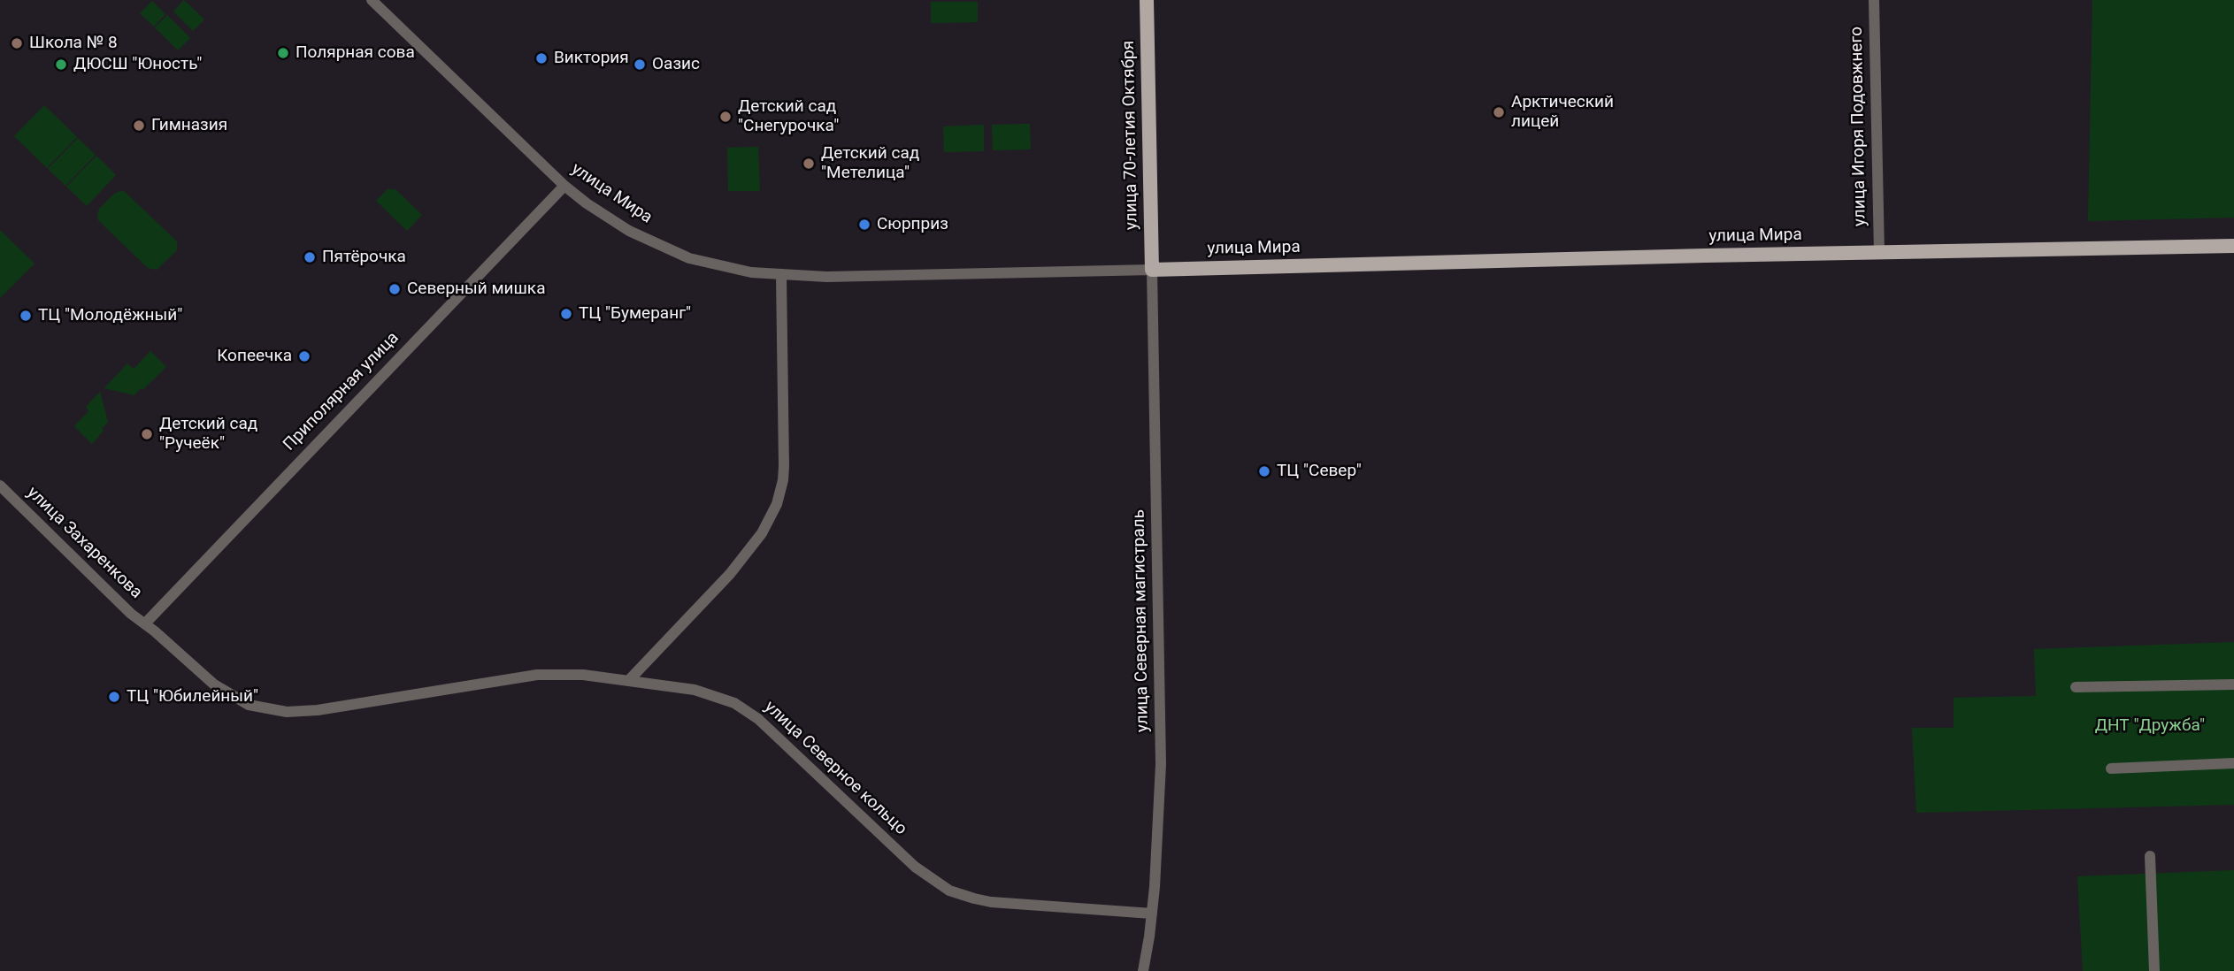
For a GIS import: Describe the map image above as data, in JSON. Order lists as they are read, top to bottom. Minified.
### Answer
{"streets":{"main road":["улица 70-летия Октября","улица Мира"],"street":["улица Игоря Подовжнего","Приполярная улица","улица Захаренкова","улица Северная магистраль","улица Северное кольцо"]},"crossings":[["улица Игоря Подовжнего","улица Мира"],["улица 70-летия Октября","улица Мира"],["улица 70-летия Октября","улица Северная магистраль"],["улица Мира","Приполярная улица"],["улица Мира","улица Северная магистраль"],["Приполярная улица","улица Захаренкова"],["Приполярная улица","улица Северное кольцо"],["улица Захаренкова","улица Северное кольцо"],["улица Северная магистраль","улица Северное кольцо"]],"parks":["ДНТ \"Дружба\""],"places":["Школа № 8","Полярная сова","Виктория","ДЮСШ \"Юность\"","Оазис","Арктический лицей","Детский сад \"Снегурочка\"","Гимназия","Детский сад \"Метелица\"","Сюрприз","Пятёрочка","Северный мишка","ТЦ \"Бумеранг\"","ТЦ \"Молодёжный\"","Копеечка","Детский сад \"Ручеёк\"","ТЦ \"Север\"","ТЦ \"Юбилейный\""]}
